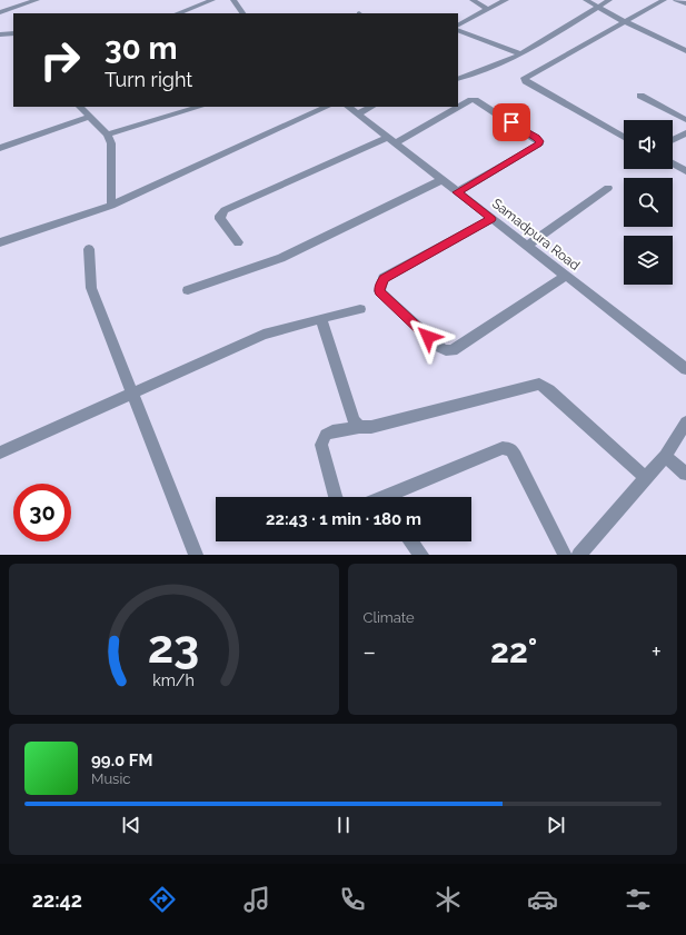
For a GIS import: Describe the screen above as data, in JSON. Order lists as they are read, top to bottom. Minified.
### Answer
{"streets":{"street":["Samadpura Road"]},"page":{"turn":["30 m","Turn right"],"limit":"30","trip":"22:43 · 1 min · 180 m","tile":"Climate","heat":["−","22°","+"],"song":["99.0 FM","Music"],"tabs":"22:42","gauge":["23","km/h"]}}
